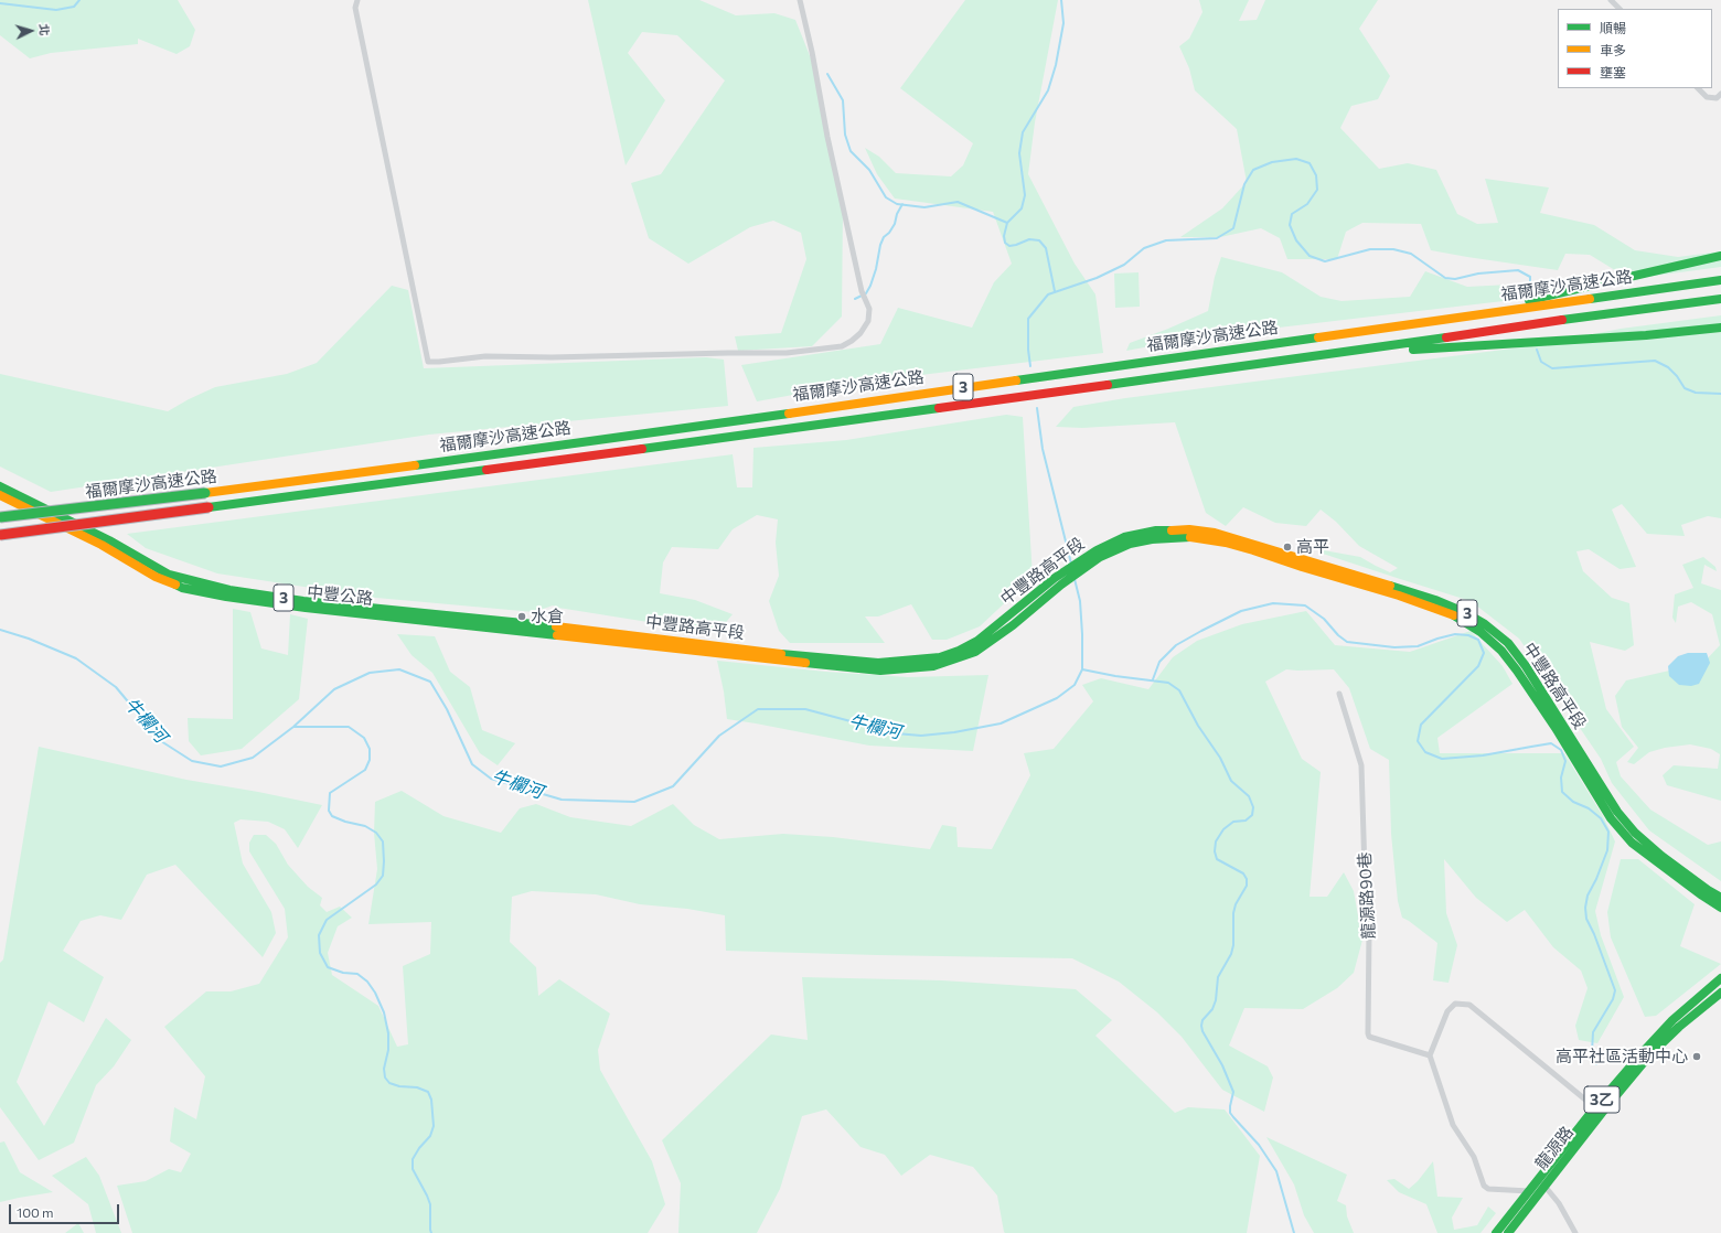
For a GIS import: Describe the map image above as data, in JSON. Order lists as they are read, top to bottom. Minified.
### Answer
{"streets":{"main road":["福爾摩沙高速公路","3","中豐路高平段","中豐公路","3乙","龍源路"],"street":["龍源路90巷"]},"crossings":[["中豐路高平段","中豐公路"],["3乙","龍源路"]],"water":["牛欄河"],"places":["高平","水倉","高平社區活動中心"],"legend":["順暢","車多","壅塞"],"scale_bar":"100 m","north":"right"}
